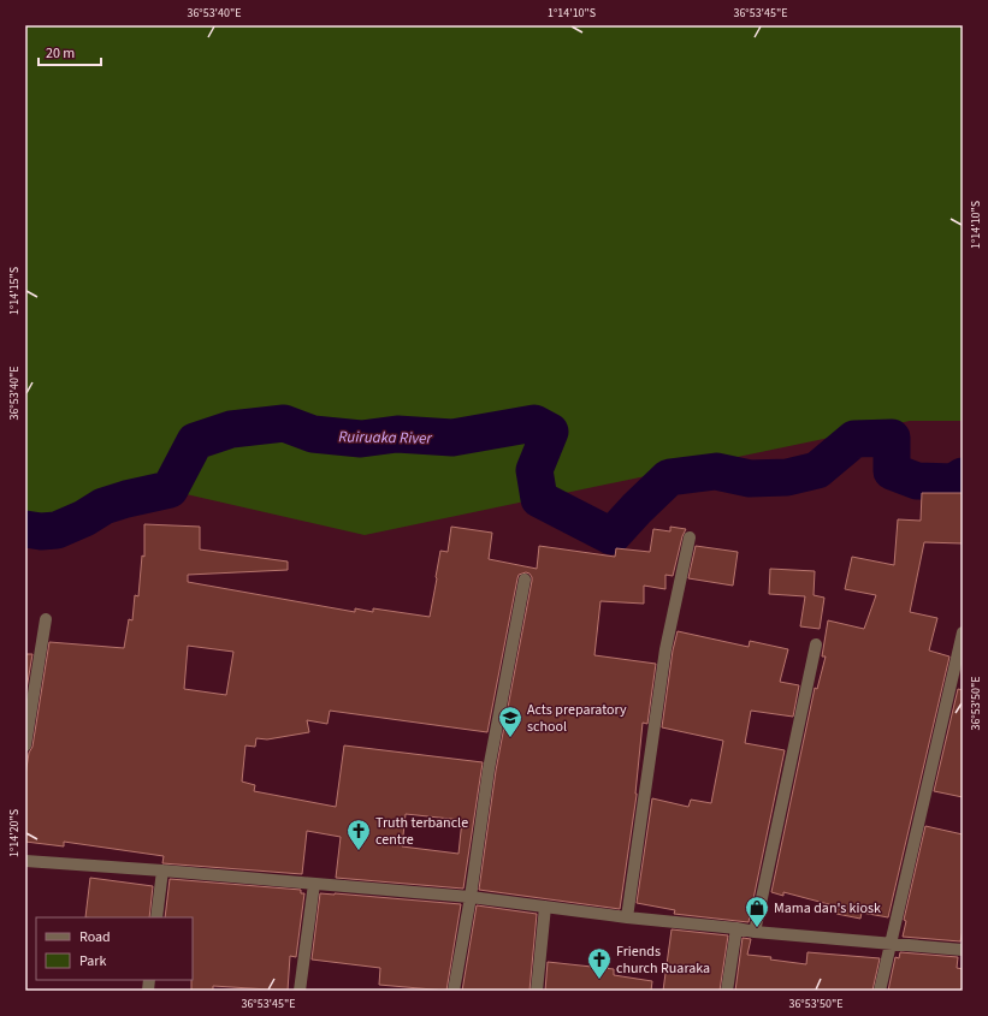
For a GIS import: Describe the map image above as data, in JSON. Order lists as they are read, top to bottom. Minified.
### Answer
{"water":["Ruiruaka River"],"places":{"school or university":["Acts preparatory school"],"church":["Truth terbancle centre","Friends church Ruaraka"],"shop":["Mama dan's kiosk"]},"legend":["Road","Park"],"scale_bar":"20 m","coordinates":["36°53'40\"E","1°14'10\"S","36°53'45\"E","1°14'15\"S","36°53'50\"E","1°14'20\"S"]}
